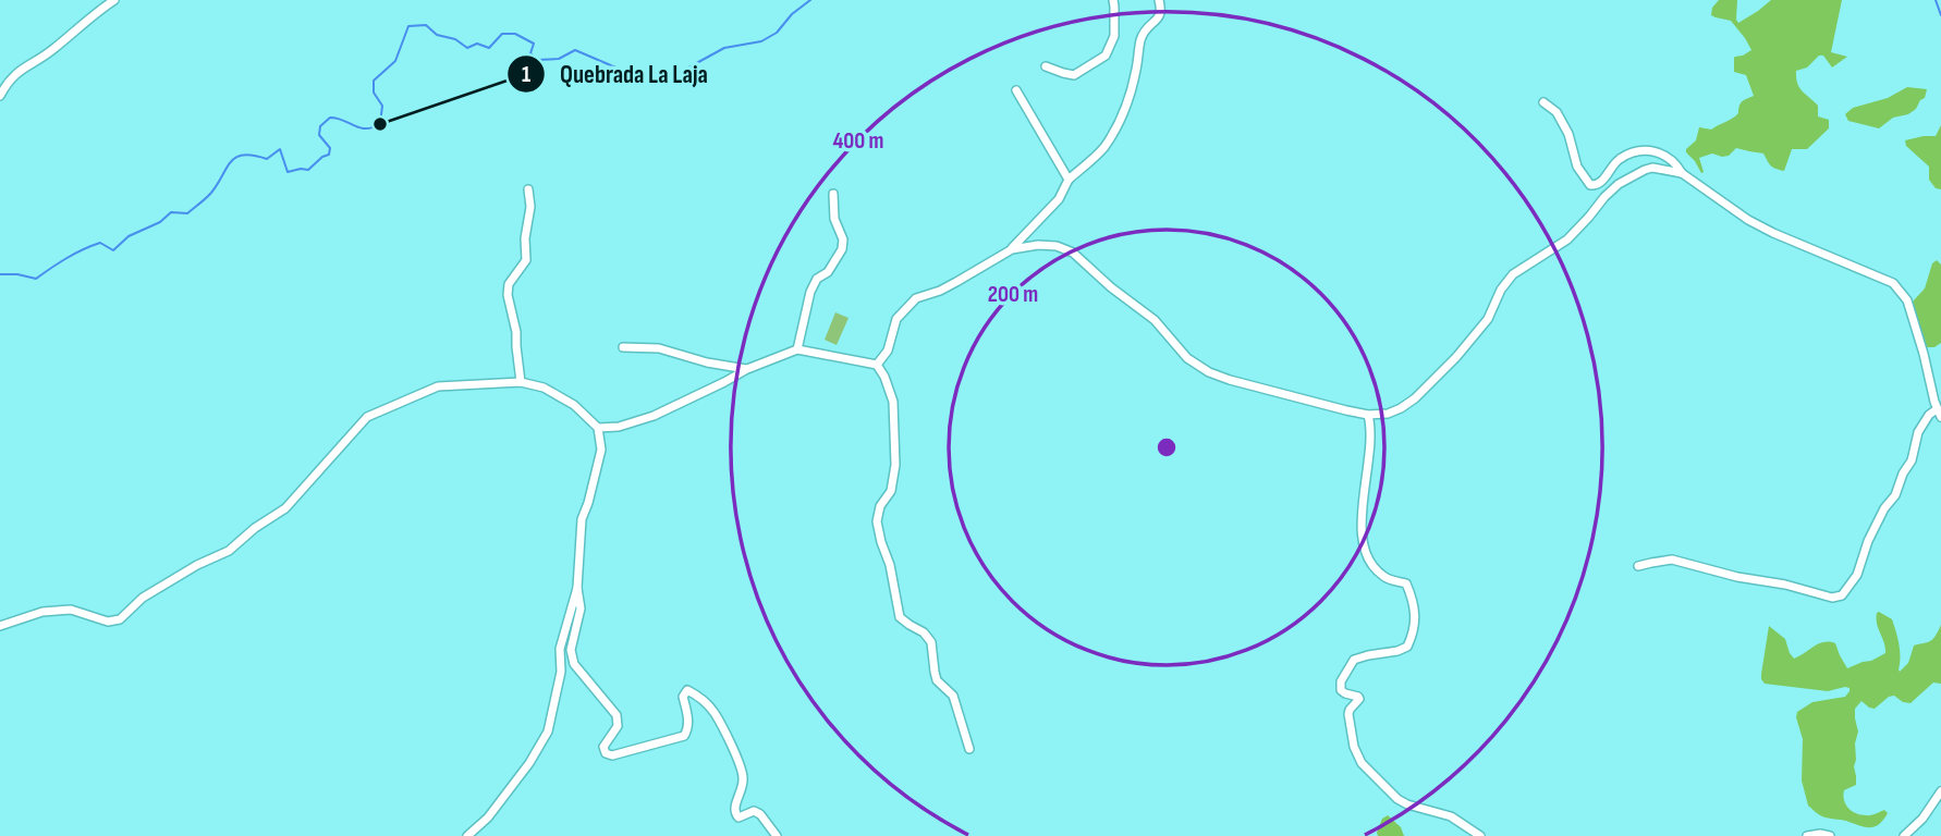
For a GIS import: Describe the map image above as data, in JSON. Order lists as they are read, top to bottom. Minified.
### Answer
{"places":["Quebrada La Laja"],"rings":["400 m","200 m"]}
